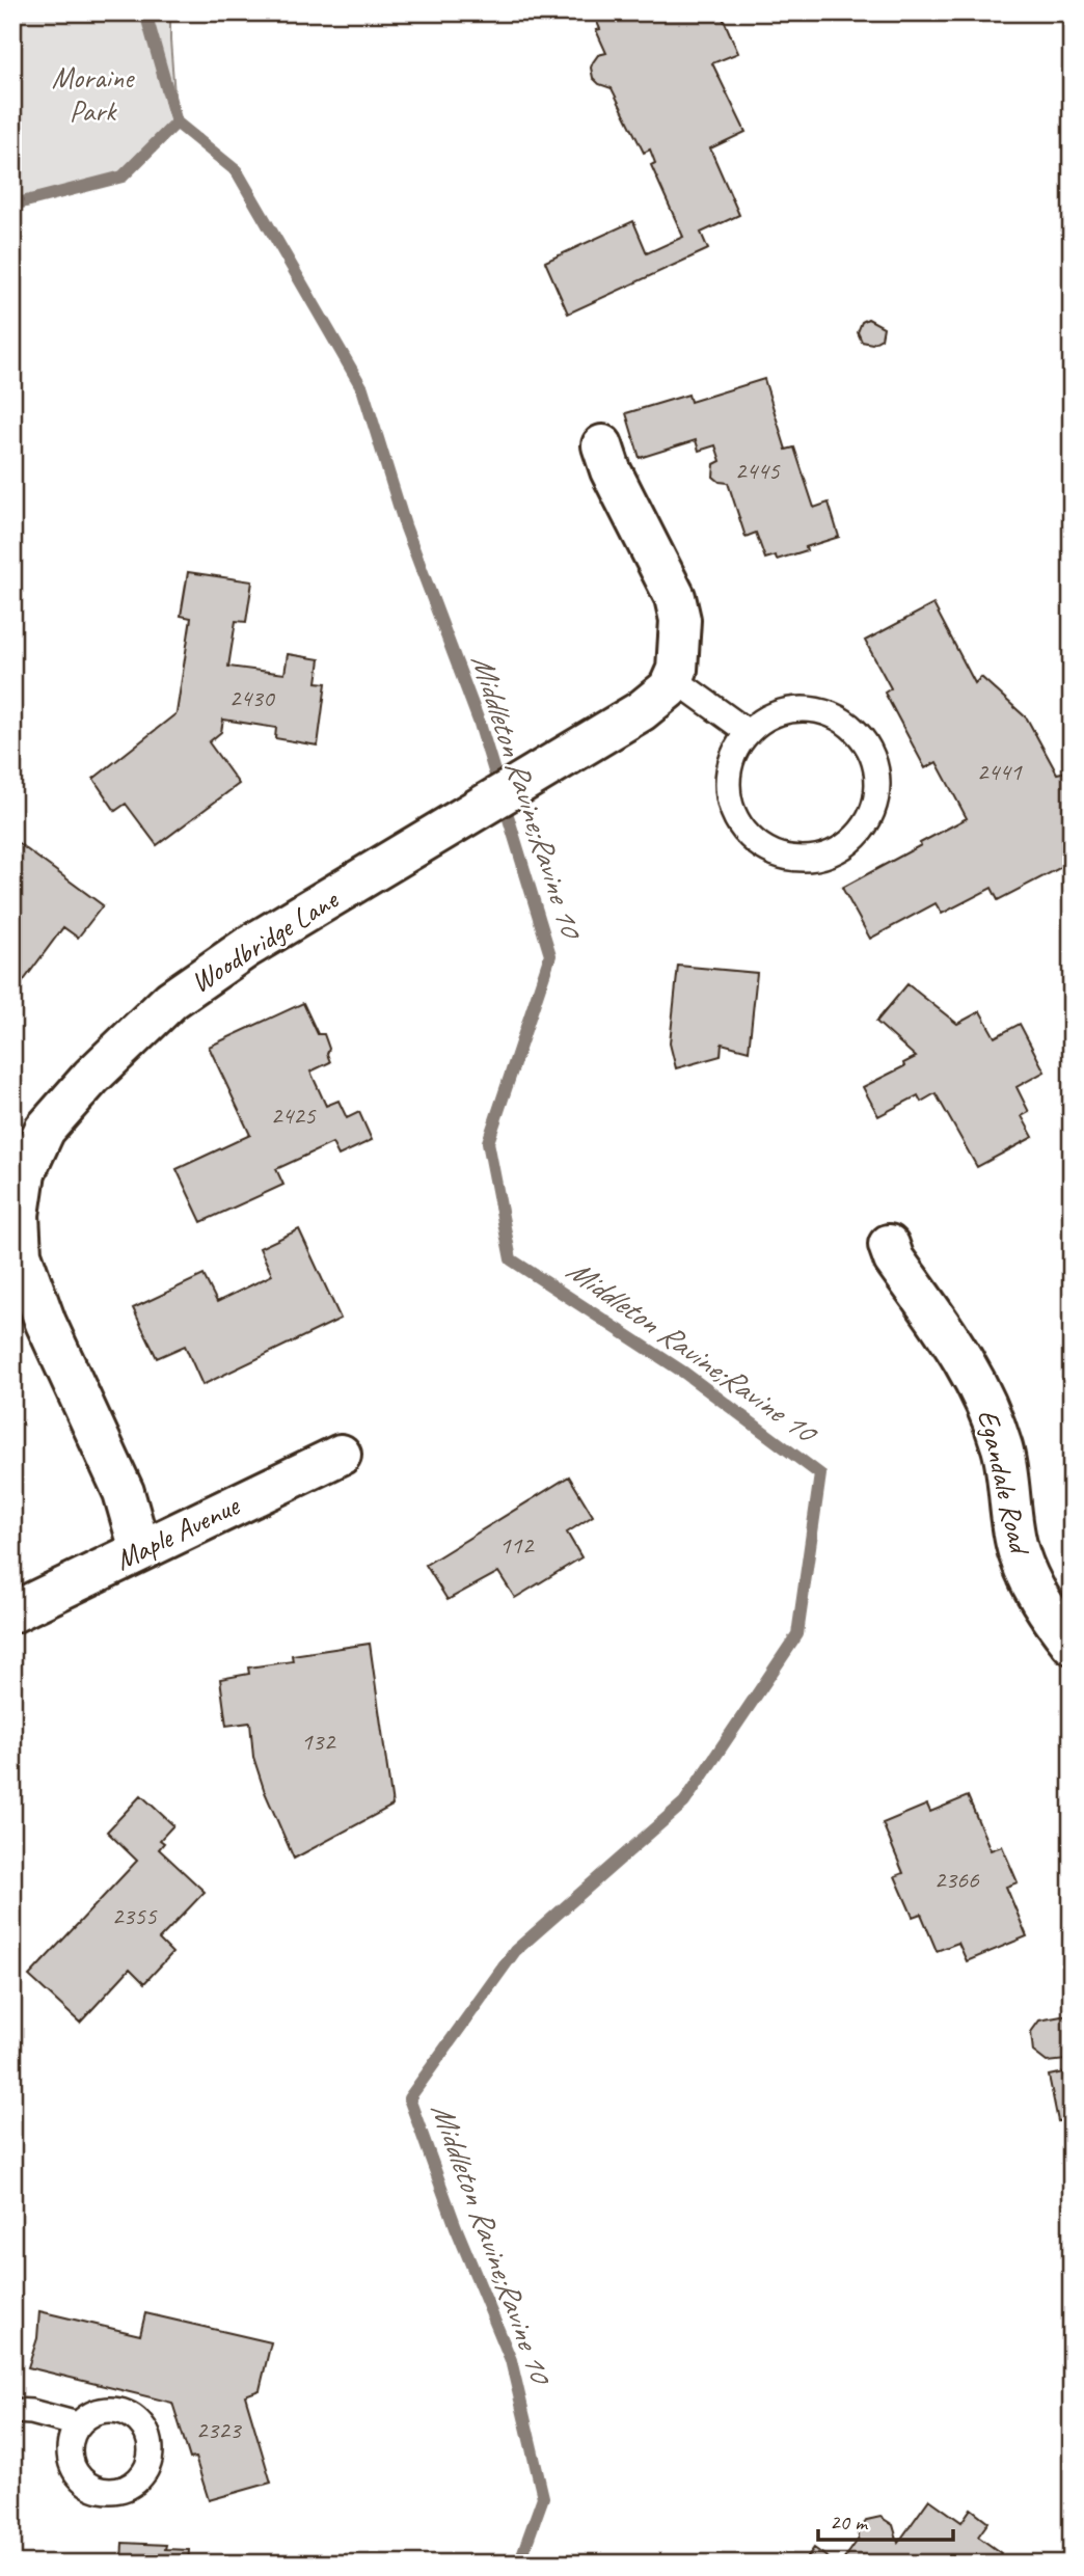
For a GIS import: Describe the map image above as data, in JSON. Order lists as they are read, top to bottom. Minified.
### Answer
{"streets":{"street":["Woodbridge Lane","Egandale Road","Maple Avenue"]},"crossings":[["Woodbridge Lane","Maple Avenue"]],"water":["Middleton Ravine;Ravine 10"],"parks":["Moraine Park"],"house_numbers":["2445","2430","2441","2425","112","132","2366","2355","2323"],"scale_bar":"20 m"}
